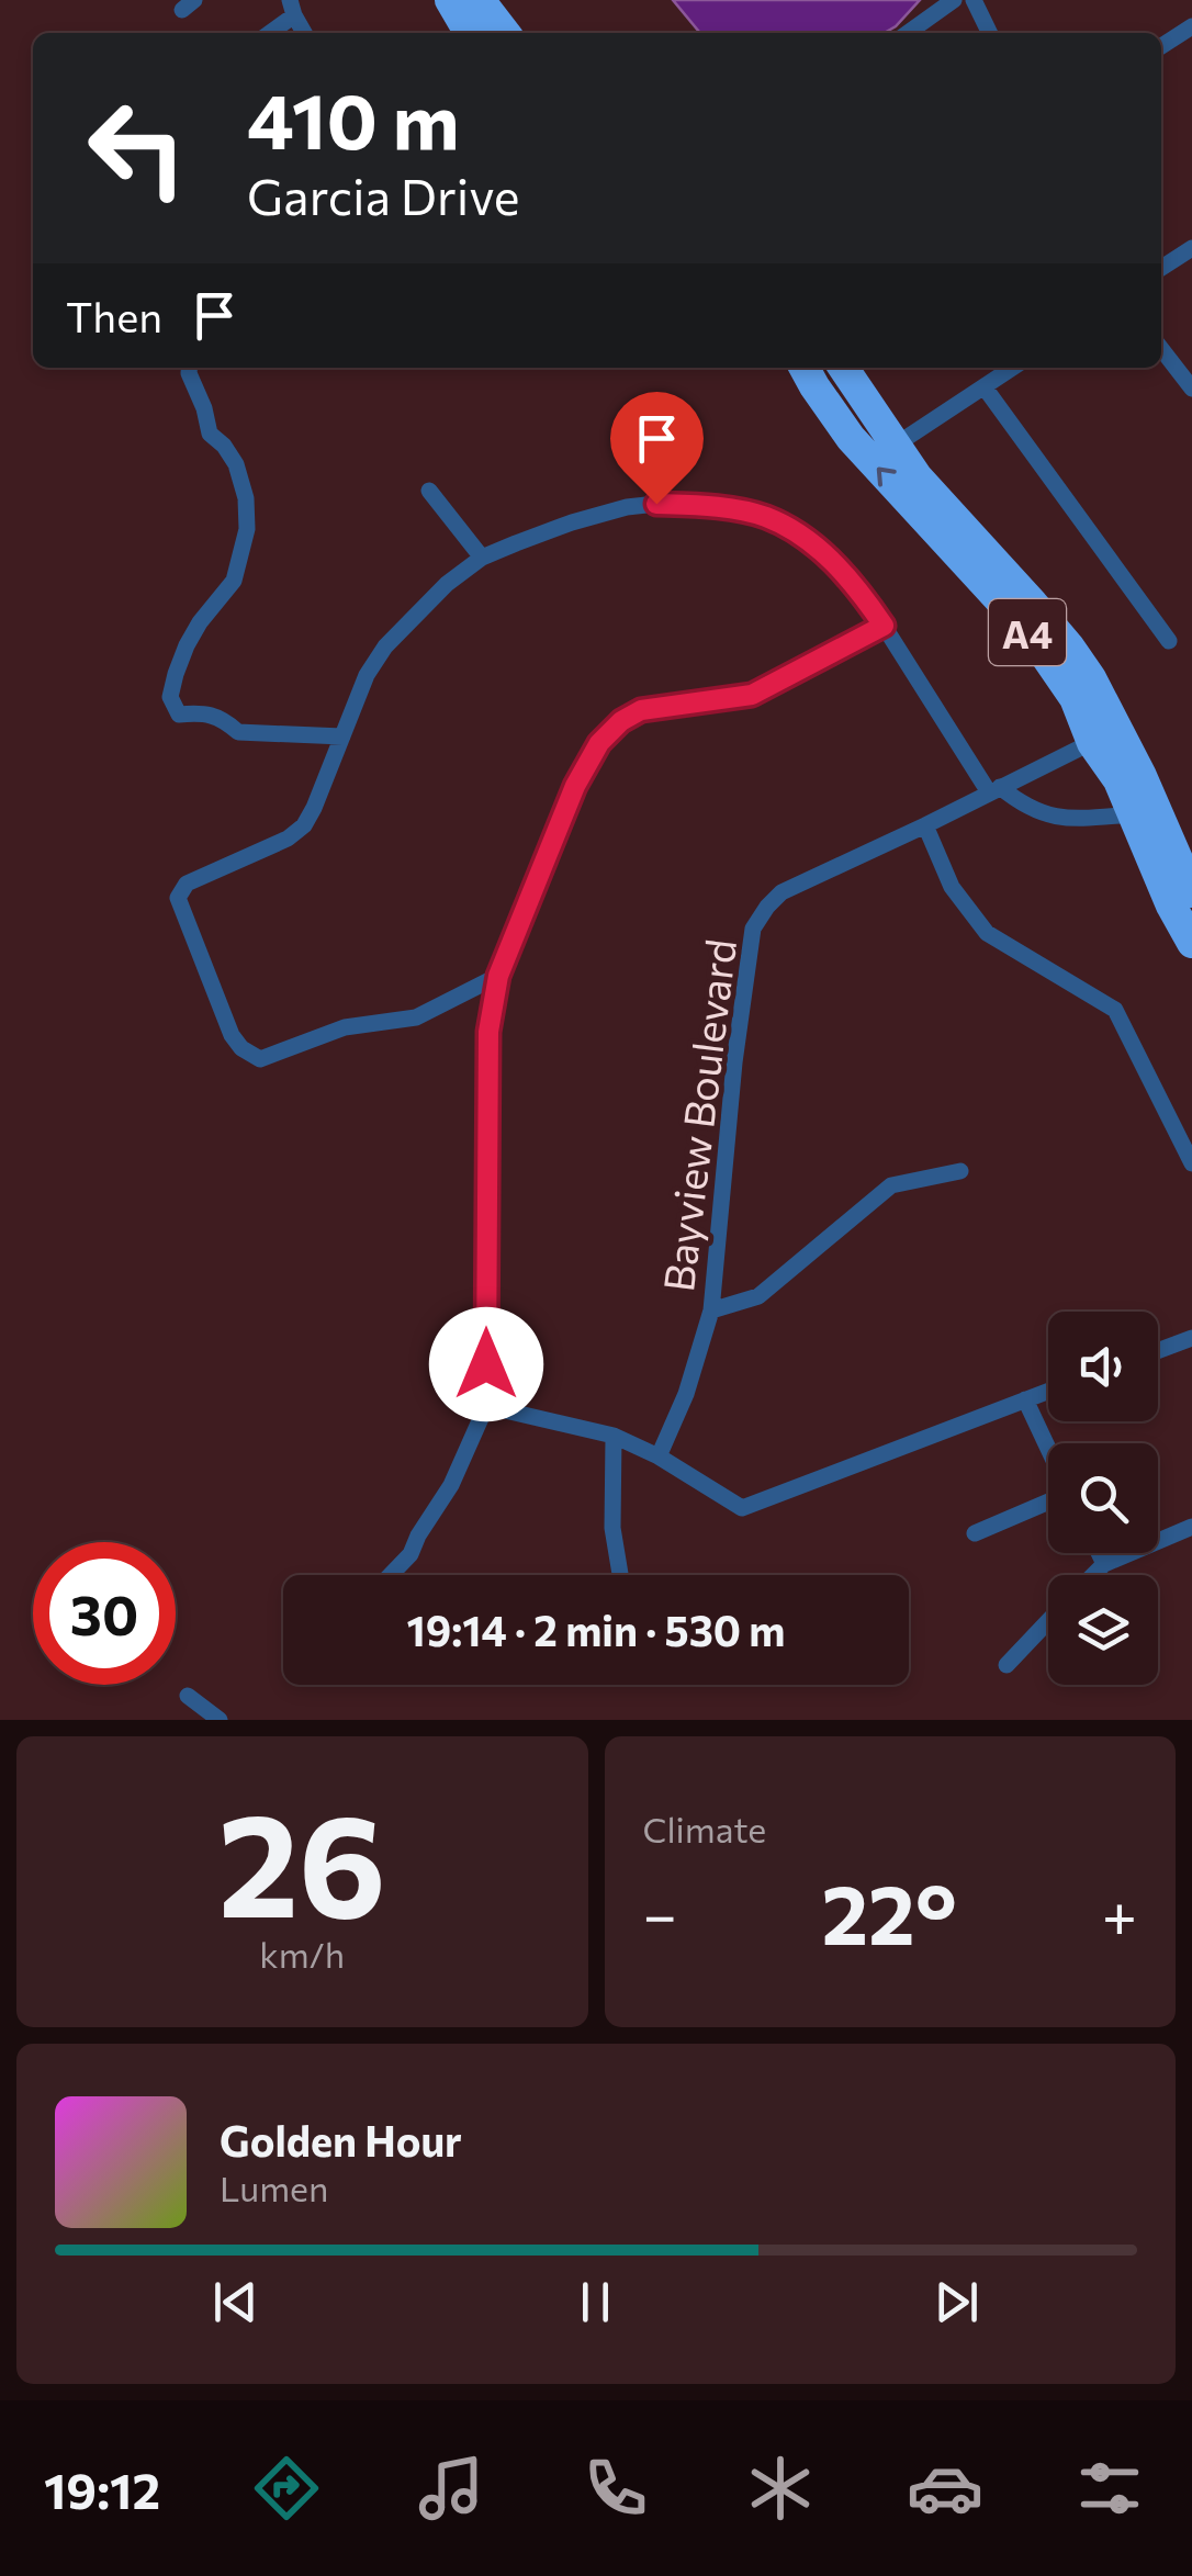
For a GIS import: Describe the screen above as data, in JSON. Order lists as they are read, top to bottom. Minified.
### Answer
{"streets":{"highway":["A4"],"street":["Bayview Boulevard"]},"crossings":[["A4","Bayview Boulevard"]],"page":{"turn":["410 m","Garcia Drive"],"then":"Then","limit":"30","trip":"19:14 · 2 min · 530 m","tile":[["26","km/h"],"Climate"],"heat":["−","22°","+"],"song":["Golden Hour","Lumen"],"tabs":"19:12"}}
